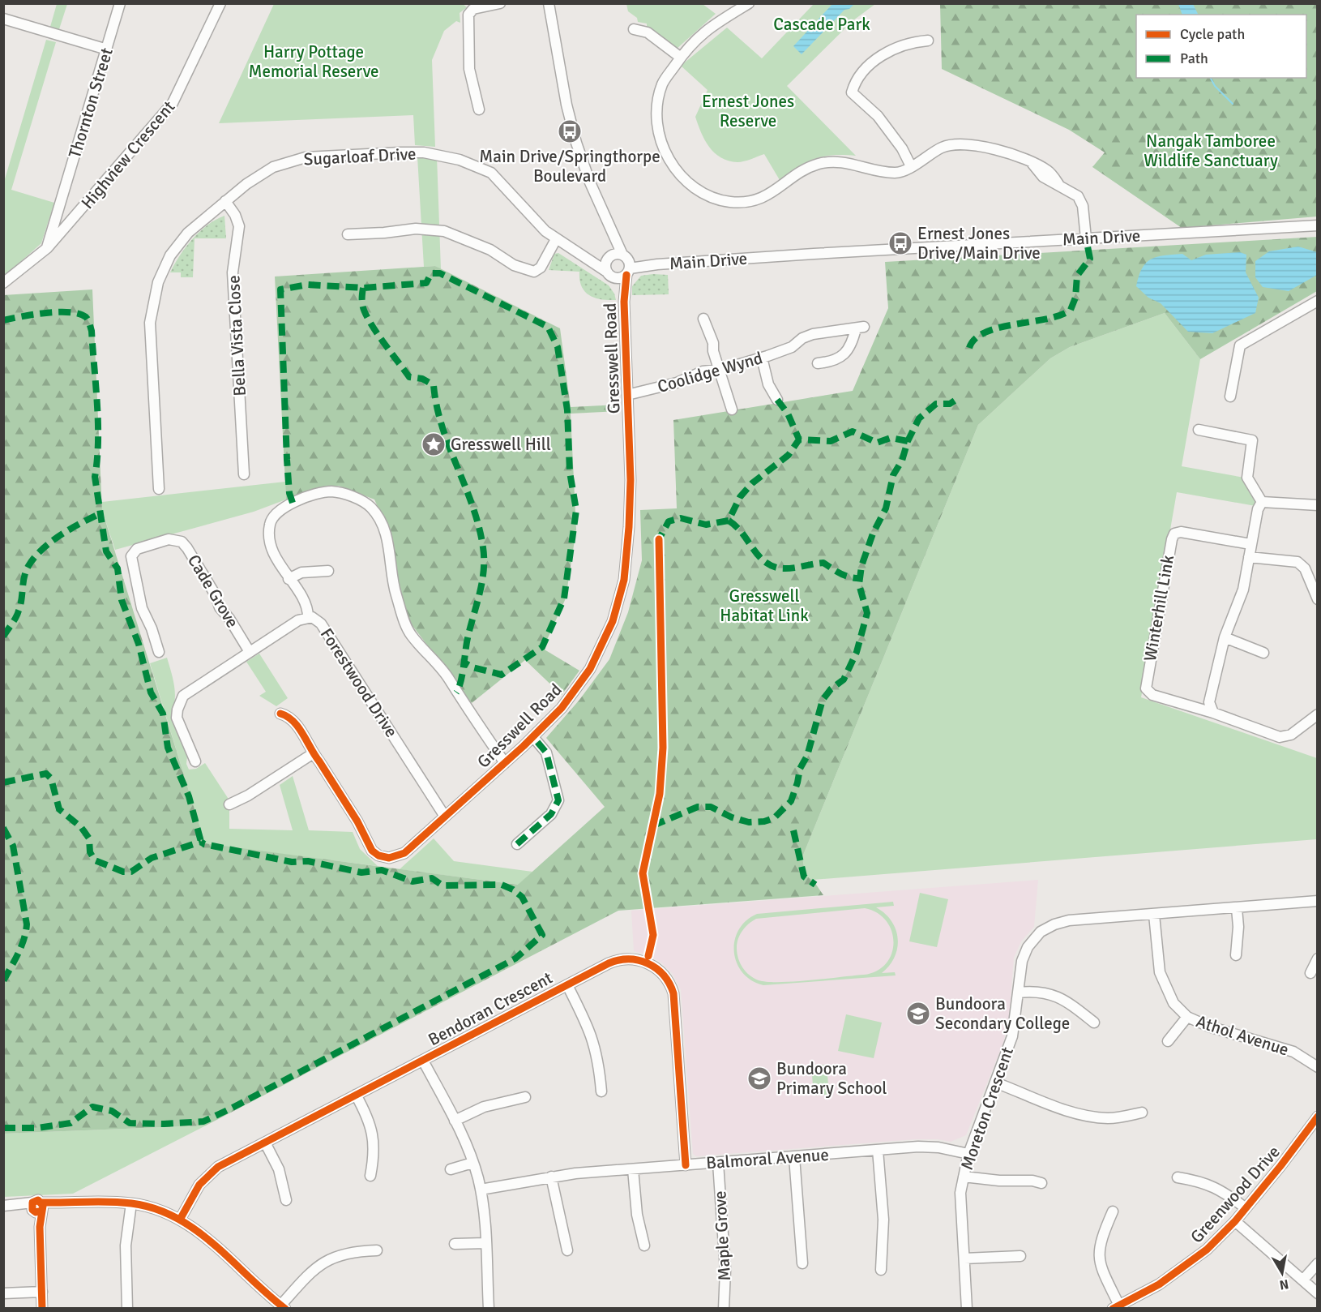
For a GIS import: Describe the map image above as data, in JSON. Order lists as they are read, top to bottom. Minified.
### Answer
{"streets":{"street":["Thornton Street","Highview Crescent","Sugarloaf Drive","Main Drive","Bella Vista Close","Gresswell Road","Coolidge Wynd","Cade Grove","Winterhill Link","Forestwood Drive","Bendoran Crescent","Athol Avenue","Moreton Crescent","Balmoral Avenue","Greenwood Drive","Maple Grove"]},"crossings":[["Thornton Street","Highview Crescent"],["Sugarloaf Drive","Main Drive"],["Sugarloaf Drive","Bella Vista Close"],["Sugarloaf Drive","Gresswell Road"],["Main Drive","Gresswell Road"],["Gresswell Road","Coolidge Wynd"],["Gresswell Road","Forestwood Drive"],["Cade Grove","Forestwood Drive"],["Bendoran Crescent","Balmoral Avenue"],["Athol Avenue","Moreton Crescent"],["Moreton Crescent","Balmoral Avenue"],["Balmoral Avenue","Maple Grove"]],"parks":["Cascade Park","Harry Pottage Memorial Reserve","Ernest Jones Reserve","Nangak Tamboree Wildlife Sanctuary","Gresswell Habitat Link"],"places":{"bus stop":["Main Drive/Springthorpe Boulevard","Ernest Jones Drive/Main Drive"],"place":["Gresswell Hill"],"school or university":["Bundoora Secondary College","Bundoora Primary School"]},"legend":["Cycle path","Path"],"north":"bottom"}
